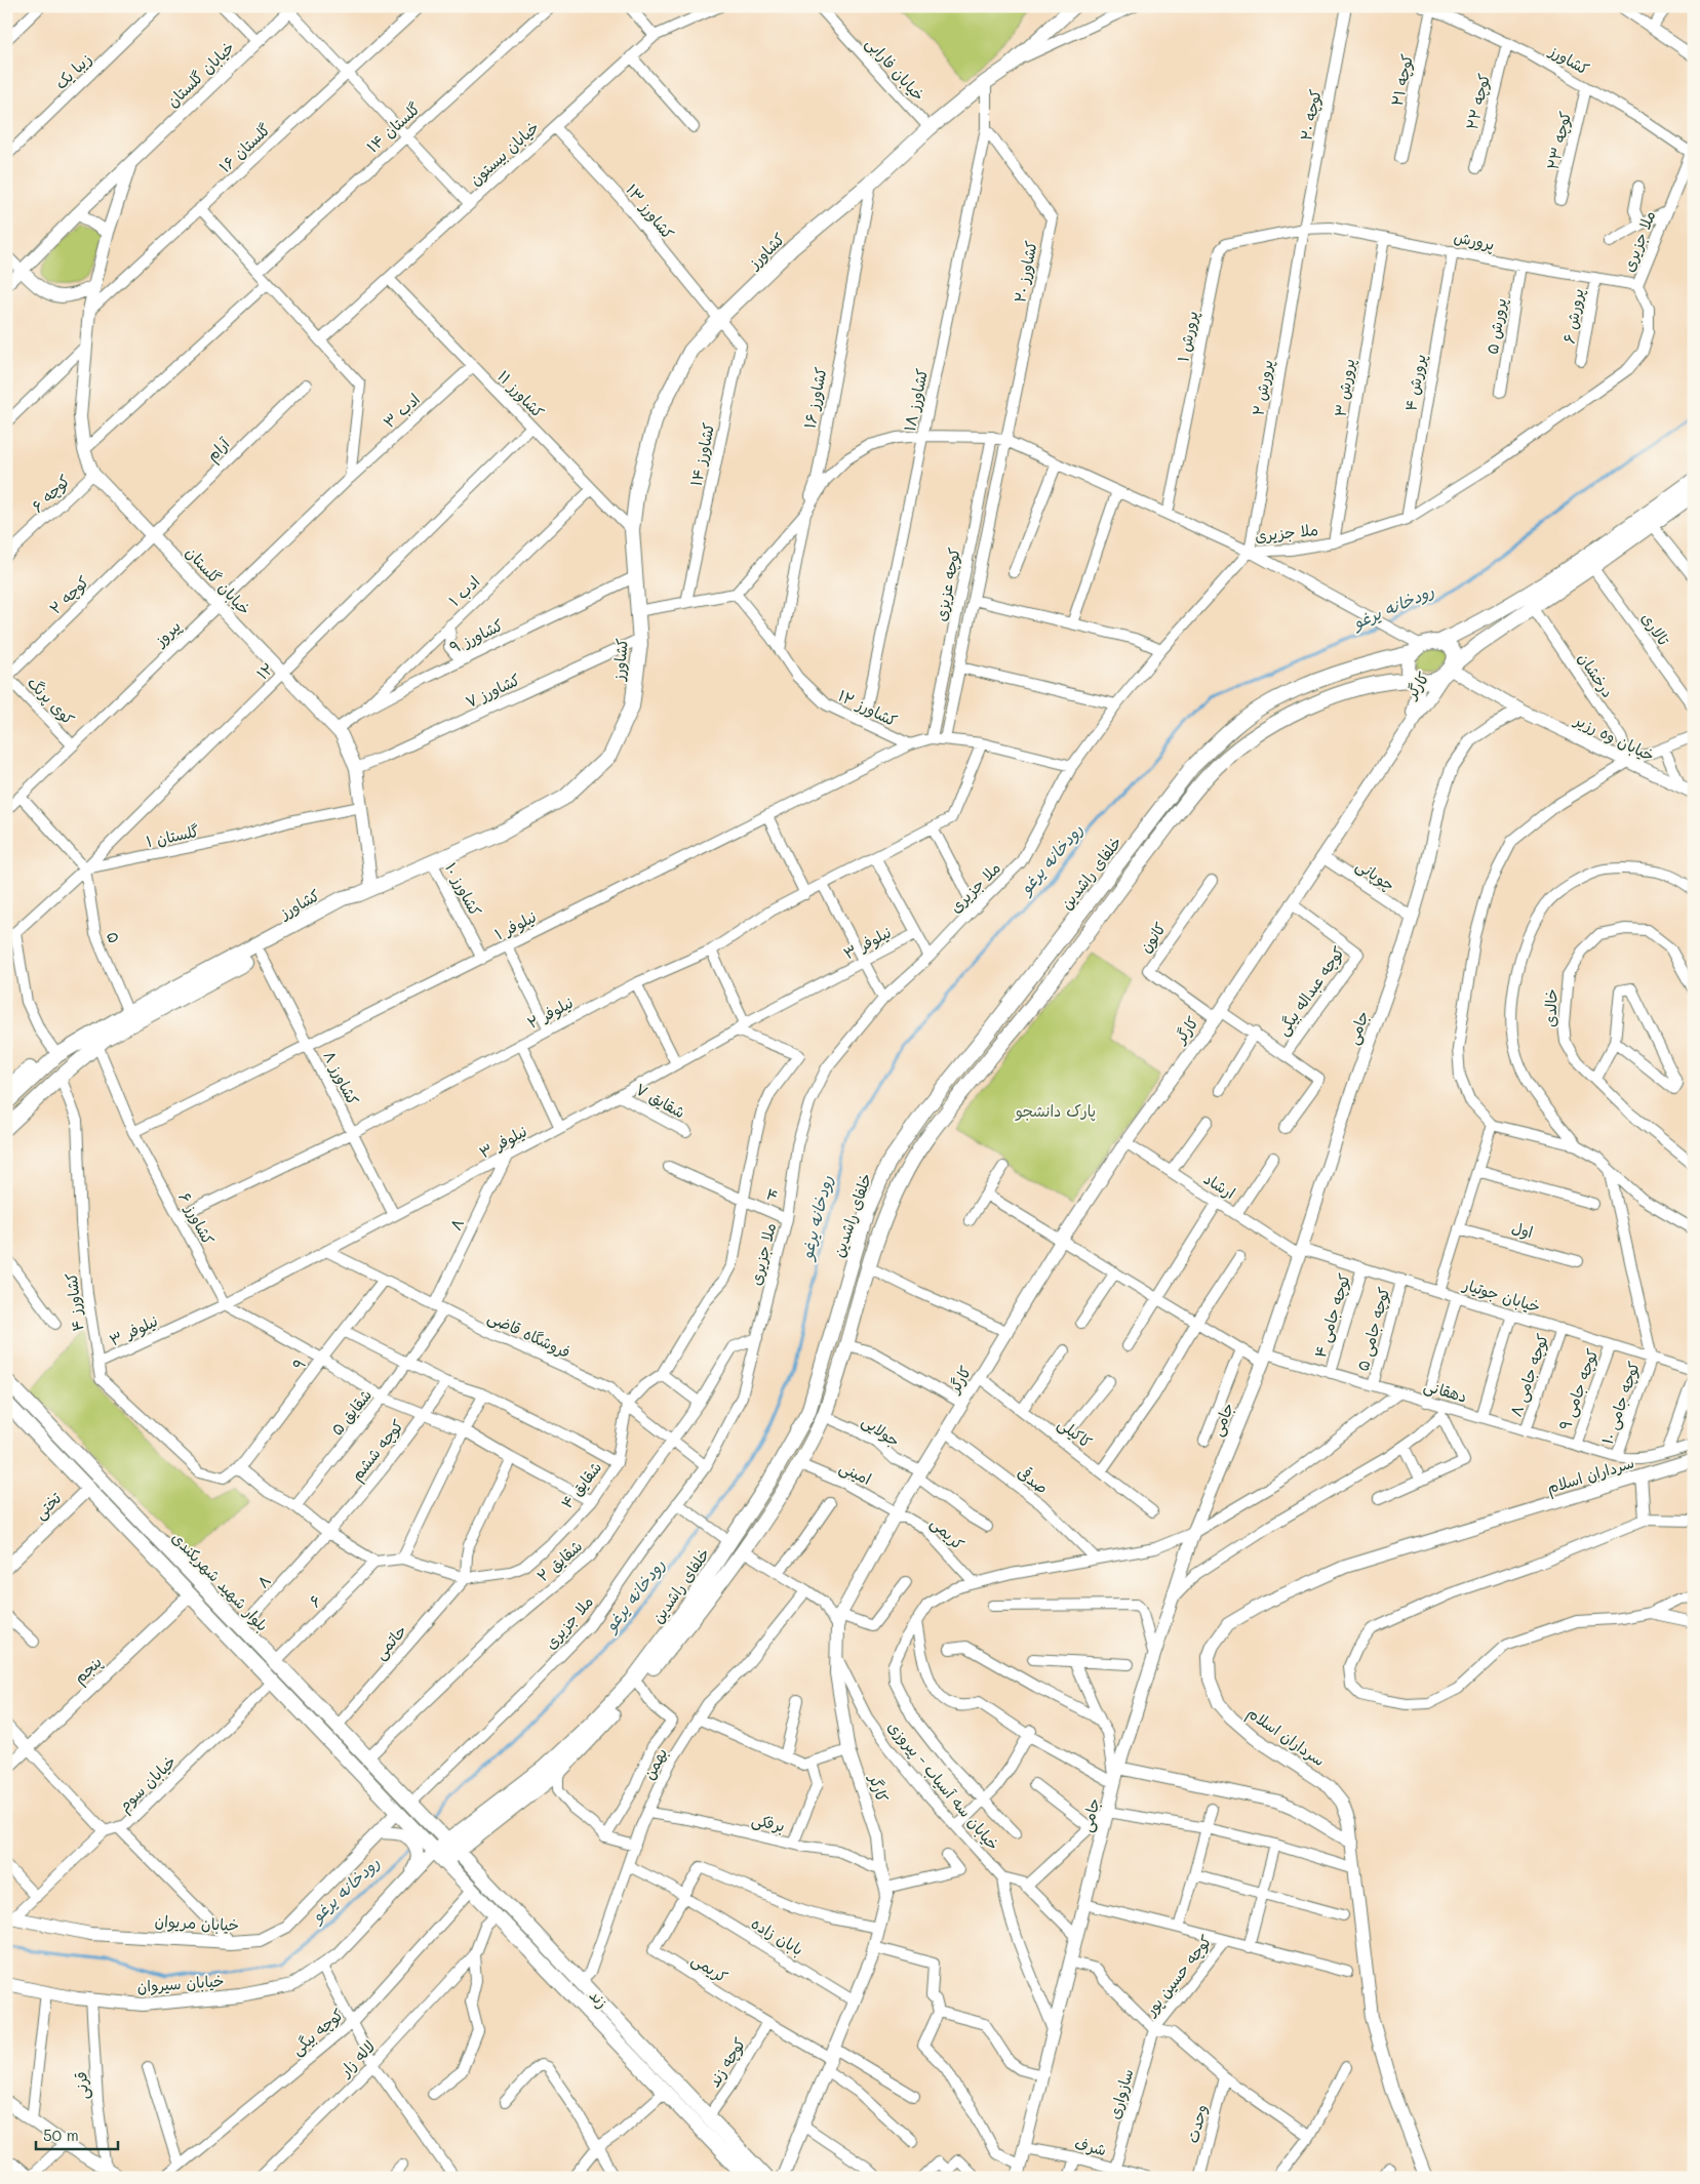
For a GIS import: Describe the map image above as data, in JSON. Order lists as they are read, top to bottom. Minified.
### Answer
{"streets":{"main road":["کشاورز","خلفای راشدین","بلوار شهید شهریکندی","زند"],"street":["خیابان فارابی","زیبا یک","خیابان گلستان","کوچه ۲۱","کوچه ۲۲","کوچه ۲۰","گلستان ۱۴","کوچه ۲۳","گلستان ۱۶","خیابان بیستون","کشاورز ۱۳","پرورش","ملا جزیری","کشاورز ۲۰","پرورش ۶","پرورش ۵","پرورش ۱","پرورش ۴","پرورش ۲","پرورش ۳","کشاورز ۱۱","کشاورز ۱۶","کشاورز ۱۸","ادب ۳","آرام","کشاورز ۱۴","کوچه ۶","کوچه عزیزی","ادب ۱","کوچه ۲","تالاری","پیروز","کشاورز ۹","۱۲","درخشان","کارگر","کشاورز ۷","کوی پرنگ","کشاورز ۱۲","خیابان وه رزیر","گلستان ۱","چوپانی","کشاورز ۱۰","نیلوفر ۱","۵","کانون","نیلوفر ۳","کوچه عبداله بیگی","خالدی","نیلوفر ۲","جامی","کشاورز ۸","شقایق ۷","ارشاد","۴","کشاورز ۶","۸","اول","خیابان جوتیار","کشاورز ۴","کوچه جامی ۴","کوچه جامی ۵","فروشگاه قاضی","۹","کوچه جامی ۸","کوچه جامی ۹","دهقانی","کوچه جامی ۱۰","شقایق ۵","جولایی","کاکیلی","کوچه ششم","امینی","سرداران اسلام","صدقی","شقایق ۴","تختی","کریمی","شقایق ۲","۶","حاتمی","پنجم","بهمن","خیابان سوم","خیابان سه آسیاب - پیروزی","برفکی","خیابان مریوان","بابان زاده","کوچه حسین پور","خیابان سیروان","کوچه بیگی","لاله زار","کوچه زند","قرنی","سازواری","وحدت","شرف"]},"crossings":[["کشاورز","خیابان فارابی"],["کشاورز","خیابان گلستان"],["کشاورز","کوچه ۲۱"],["کشاورز","کوچه ۲۲"],["کشاورز","کوچه ۲۳"],["کشاورز","کشاورز ۱۳"],["کشاورز","ملا جزیری"],["کشاورز","کشاورز ۱۱"],["کشاورز","کشاورز ۱۶"],["کشاورز","کشاورز ۱۸"],["کشاورز","کشاورز ۱۴"],["کشاورز","کشاورز ۹"],["کشاورز","کشاورز ۷"],["کشاورز","کشاورز ۱۰"],["کشاورز","۵"],["خیابان گلستان","گلستان ۱۶"],["خیابان گلستان","آرام"],["خیابان گلستان","کوچه ۶"],["خیابان گلستان","کوچه ۲"],["خیابان گلستان","پیروز"],["خیابان گلستان","کشاورز ۹"],["خیابان گلستان","۱۲"],["خیابان گلستان","کشاورز ۷"],["خیابان گلستان","گلستان ۱"],["کوچه ۲۰","پرورش"],["کوچه ۲۰","پرورش ۱"],["کوچه ۲۰","پرورش ۲"],["خیابان بیستون","کشاورز ۱۳"],["خیابان بیستون","کشاورز ۱۱"],["کشاورز ۱۳","کشاورز ۱۴"],["پرورش","ملا جزیری"],["پرورش","پرورش ۶"],["پرورش","پرورش ۵"],["پرورش","پرورش ۱"],["پرورش","پرورش ۴"],["پرورش","پرورش ۲"],["پرورش","پرورش ۳"],["ملا جزیری","پرورش ۴"],["ملا جزیری","پرورش ۲"],["ملا جزیری","پرورش ۳"],["ملا جزیری","۴"],["ملا جزیری","فروشگاه قاضی"],["ملا جزیری","شقایق ۲"],["ملا جزیری","بلوار شهید شهریکندی"],["کشاورز ۲۰","کشاورز ۱۸"],["پرورش ۱","پرورش ۲"],["کشاورز ۱۱","ادب ۳"],["کشاورز ۱۱","ادب ۱"],["کشاورز ۱۱","۱۲"],["کشاورز ۱۶","کشاورز ۱۲"],["کشاورز ۱۸","کشاورز ۱۲"],["ادب ۳","پیروز"],["آرام","کوچه ۲"],["ادب ۱","کشاورز ۹"],["کوچه ۲","کوی پرنگ"],["پیروز","کوی پرنگ"],["۱۲","گلستان ۱"],["۱۲","۵"],["درخشان","خیابان وه رزیر"],["کارگر","خیابان وه رزیر"],["کارگر","خلفای راشدین"],["کارگر","چوپانی"],["کارگر","کانون"],["کارگر","کوچه عبداله بیگی"],["کارگر","ارشاد"],["کارگر","دهقانی"],["کارگر","جولایی"],["کارگر","کاکیلی"],["کارگر","امینی"],["کارگر","صدقی"],["کارگر","کریمی"],["کارگر","خیابان سه آسیاب - پیروزی"],["کارگر","برفکی"],["کارگر","بابان زاده"],["کشاورز ۱۲","نیلوفر ۱"],["خیابان وه رزیر","خلفای راشدین"],["خیابان وه رزیر","جامی"],["گلستان ۱","۵"],["خلفای راشدین","بلوار شهید شهریکندی"],["خلفای راشدین","خیابان سیروان"],["خلفای راشدین","زند"],["چوپانی","جامی"],["کشاورز ۱۰","نیلوفر ۱"],["نیلوفر ۱","کشاورز ۸"],["نیلوفر ۱","کشاورز ۶"],["نیلوفر ۳","کشاورز ۸"],["نیلوفر ۳","شقایق ۷"],["نیلوفر ۳","کشاورز ۶"],["نیلوفر ۳","۸"],["نیلوفر ۳","کشاورز ۴"],["نیلوفر ۳","فروشگاه قاضی"],["نیلوفر ۲","کشاورز ۸"],["نیلوفر ۲","کشاورز ۶"],["جامی","ارشاد"],["جامی","خیابان جوتیار"],["جامی","دهقانی"],["جامی","خیابان سه آسیاب - پیروزی"],["جامی","کوچه حسین پور"],["جامی","شرف"],["ارشاد","خیابان جوتیار"],["۸","فروشگاه قاضی"],["۸","شقایق ۵"],["۸","کوچه ششم"],["۸","بلوار شهید شهریکندی"],["خیابان جوتیار","کوچه جامی ۴"],["خیابان جوتیار","کوچه جامی ۵"],["خیابان جوتیار","کوچه جامی ۸"],["خیابان جوتیار","کوچه جامی ۹"],["خیابان جوتیار","کوچه جامی ۱۰"],["کشاورز ۴","۹"],["کوچه جامی ۴","دهقانی"],["کوچه جامی ۵","دهقانی"],["فروشگاه قاضی","۹"],["فروشگاه قاضی","شقایق ۵"],["فروشگاه قاضی","شقایق ۴"],["فروشگاه قاضی","شقایق ۲"],["کوچه جامی ۸","دهقانی"],["کوچه جامی ۹","دهقانی"],["دهقانی","کوچه جامی ۱۰"],["امینی","کریمی"],["شقایق ۴","۶"],["شقایق ۴","حاتمی"],["تختی","بلوار شهید شهریکندی"],["کریمی","بابان زاده"],["کریمی","کوچه زند"],["شقایق ۲","بلوار شهید شهریکندی"],["بلوار شهید شهریکندی","۶"],["بلوار شهید شهریکندی","حاتمی"],["بلوار شهید شهریکندی","پنجم"],["بلوار شهید شهریکندی","خیابان سوم"],["بلوار شهید شهریکندی","خیابان مریوان"],["بلوار شهید شهریکندی","خیابان سیروان"],["بلوار شهید شهریکندی","زند"],["بهمن","برفکی"],["بهمن","بابان زاده"],["بهمن","زند"],["خیابان سوم","خیابان مریوان"],["کوچه حسین پور","سازواری"],["خیابان سیروان","زند"],["خیابان سیروان","قرنی"],["زند","کوچه بیگی"],["زند","کوچه زند"],["سازواری","شرف"]],"water":["رودخانه یرغو"],"parks":["پارک دانشجو"],"scale_bar":"50 m"}
